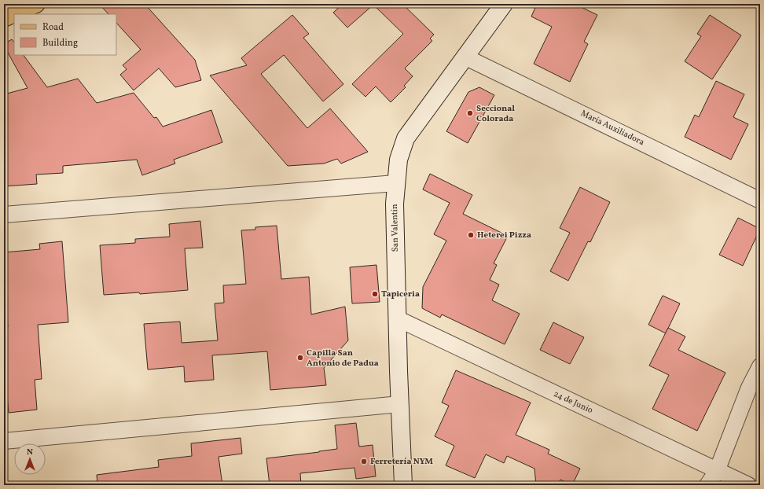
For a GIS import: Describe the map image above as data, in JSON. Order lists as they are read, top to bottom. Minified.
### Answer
{"streets":{"main road":["San Valentín"],"street":["María Auxiliadora","24 de Junio"]},"crossings":[["María Auxiliadora","San Valentín"],["San Valentín","24 de Junio"]],"places":["Seccional Colorada","Heterei Pizza","Tapiceria","Capilla San Antonio de Padua","Ferretería NYM"],"legend":["Road","Building"],"north":"top"}
